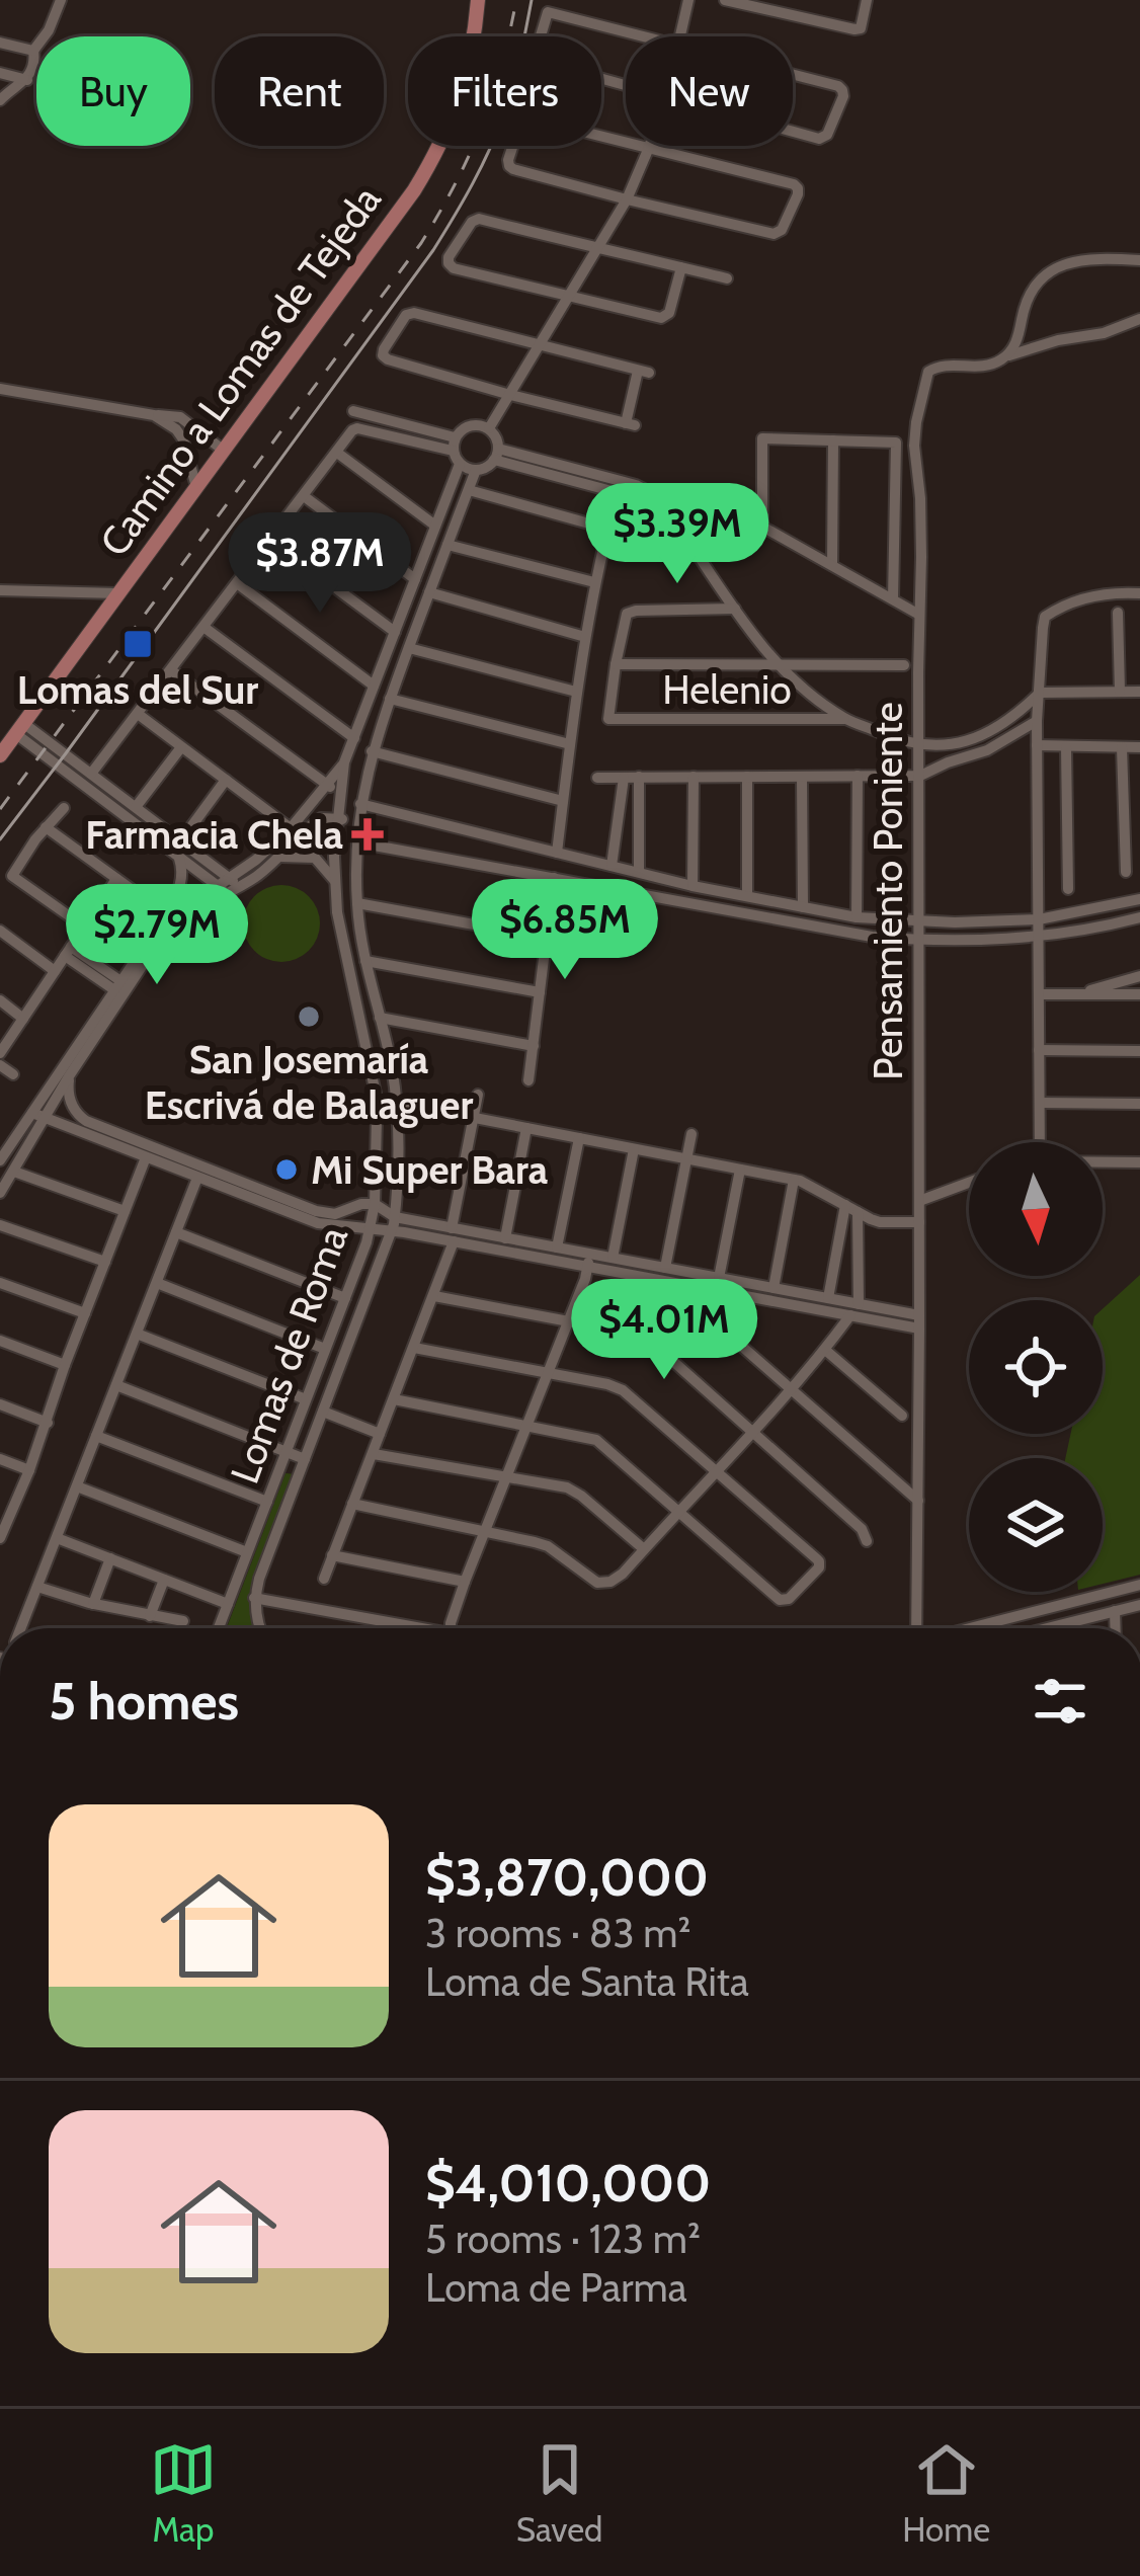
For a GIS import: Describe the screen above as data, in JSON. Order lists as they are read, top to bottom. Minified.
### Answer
{"streets":{"main road":["Camino a Lomas de Tejeda"],"street":["Helenio","Pensamiento Poniente","Lomas de Roma"]},"places":{"transit":["Lomas del Sur"],"health":["Farmacia Chela"],"other":["San Josemaría Escrivá de Balaguer","Mi Super Bara"]},"north":"bottom","page":{"chip":["Buy","Rent","Filters","New"],"price":["$3.39M","$3.87M","$6.85M","$2.79M","$4.01M"],"heading":"5 homes","list":[{"name":"$3,870,000","note":"3 rooms · 83 m² · Loma de Santa Rita"},{"name":"$4,010,000","note":"5 rooms · 123 m² · Loma de Parma"}],"tabs":["Map","Saved","Home"]}}
